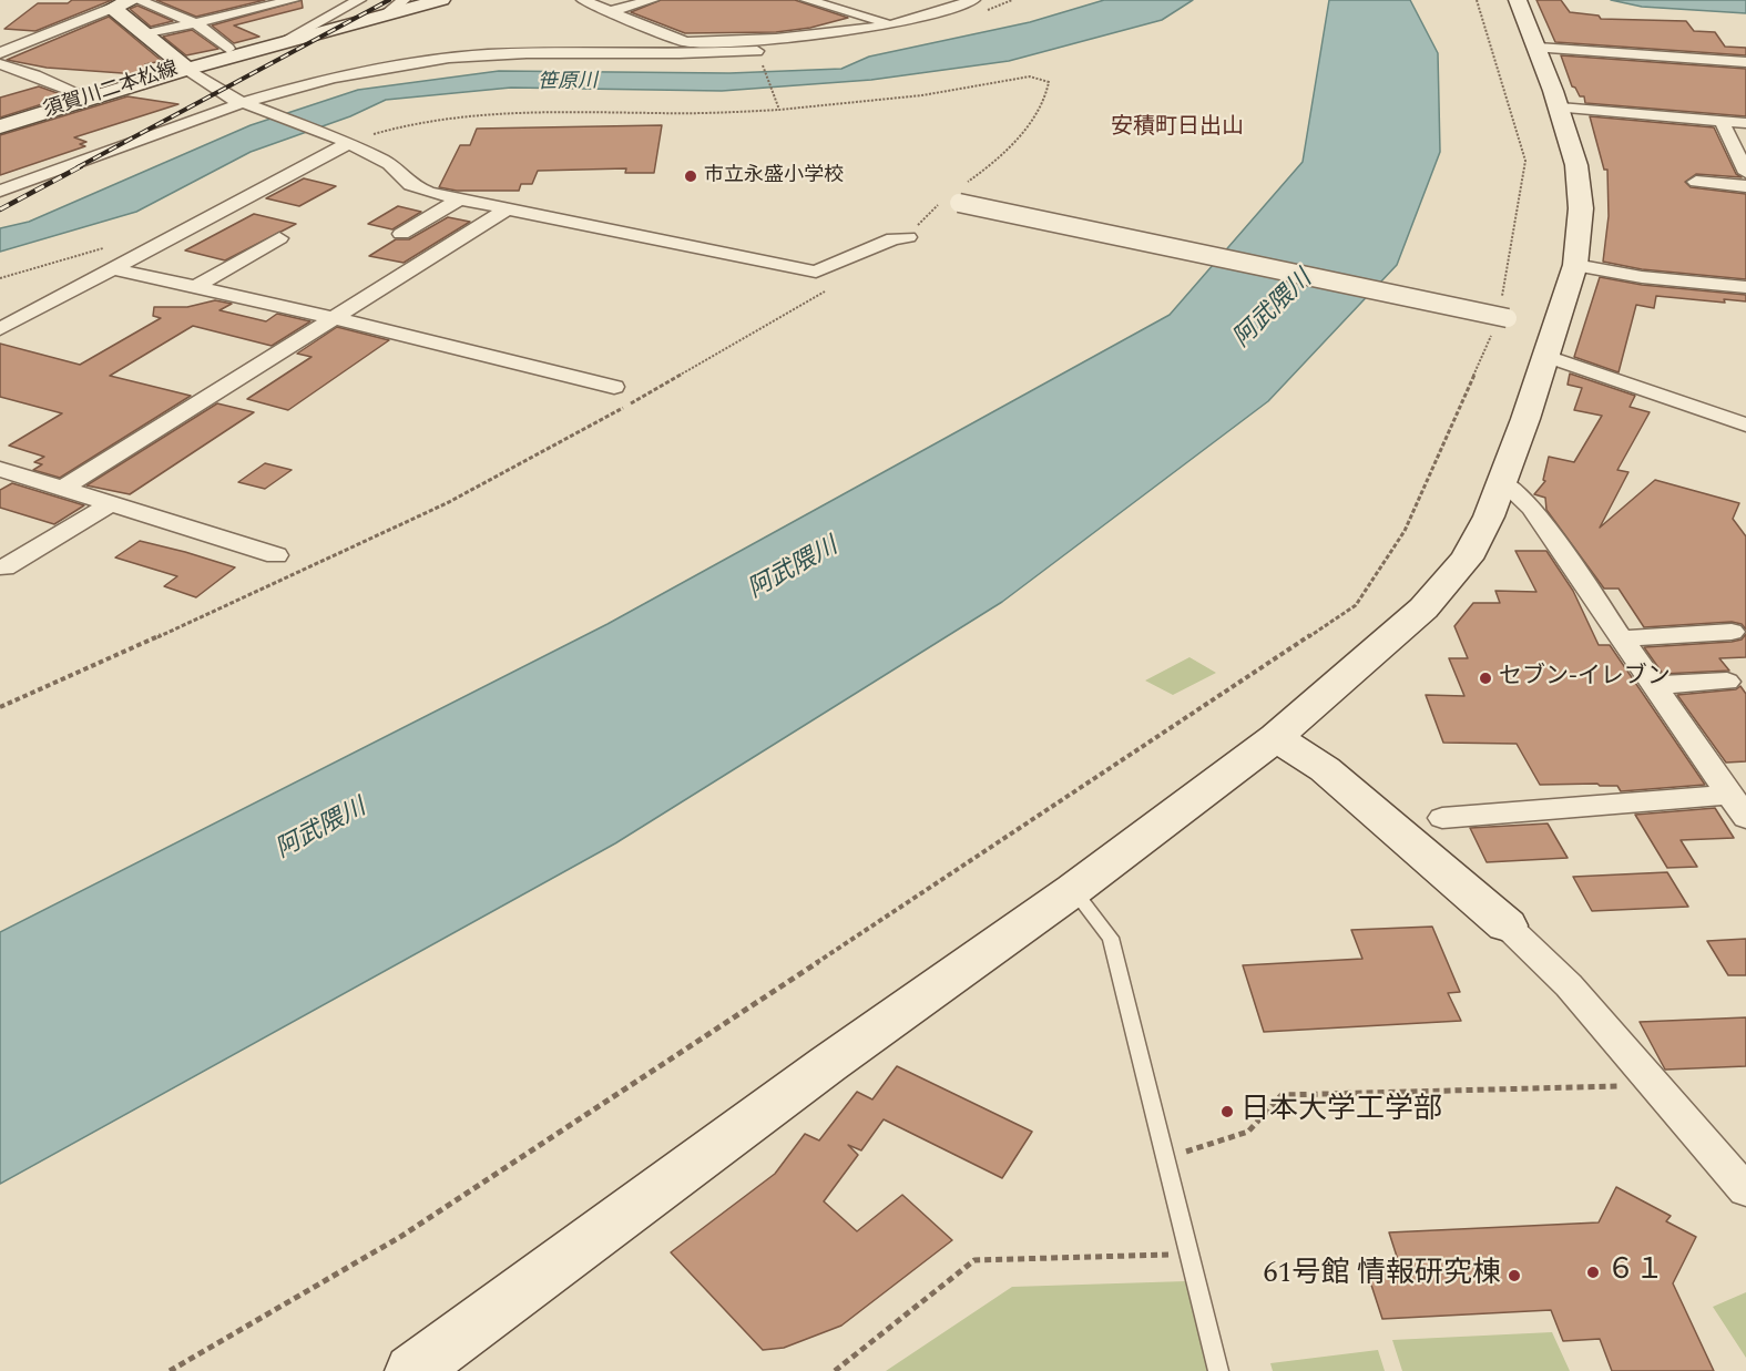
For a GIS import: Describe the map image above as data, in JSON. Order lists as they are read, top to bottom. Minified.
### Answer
{"streets":{"street":["須賀川二本松線"]},"districts":["安積町日出山"],"water":["笹原川","阿武隈川"],"places":["市立永盛小学校","セブン-イレブン","日本大学工学部","６１","61号館 情報研究棟"]}
